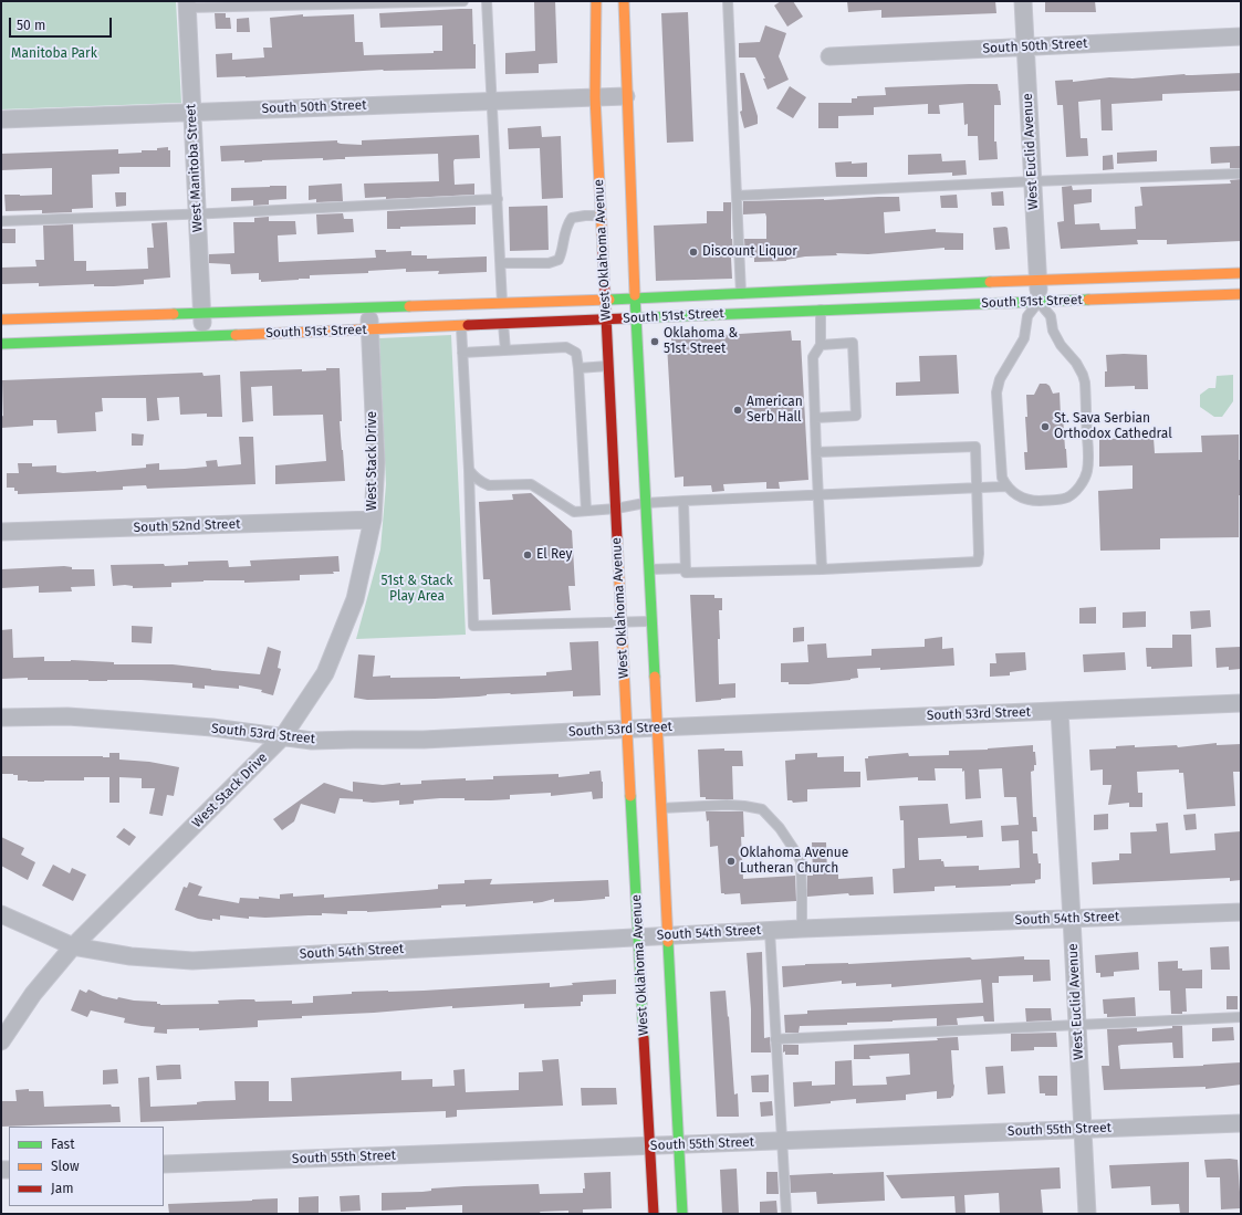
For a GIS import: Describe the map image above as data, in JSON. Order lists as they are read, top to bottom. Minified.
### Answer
{"streets":{"main road":["West Oklahoma Avenue","South 51st Street"],"street":["South 50th Street","West Euclid Avenue","West Manitoba Street","West Stack Drive","South 52nd Street","South 53rd Street","South 54th Street","South 55th Street"]},"crossings":[["South 50th Street","West Euclid Avenue"],["South 50th Street","West Manitoba Street"],["South 50th Street","West Oklahoma Avenue"],["West Euclid Avenue","South 51st Street"],["West Euclid Avenue","South 53rd Street"],["West Euclid Avenue","South 54th Street"],["West Euclid Avenue","South 55th Street"],["West Manitoba Street","South 51st Street"],["West Oklahoma Avenue","South 51st Street"],["West Oklahoma Avenue","South 53rd Street"],["West Oklahoma Avenue","South 54th Street"],["West Oklahoma Avenue","South 55th Street"],["South 51st Street","West Stack Drive"],["West Stack Drive","South 52nd Street"],["West Stack Drive","South 53rd Street"],["West Stack Drive","South 54th Street"]],"parks":["Manitoba Park","51st & Stack Play Area"],"places":["Discount Liquor","Oklahoma & 51st Street","American Serb Hall","St. Sava Serbian Orthodox Cathedral","El Rey","Oklahoma Avenue Lutheran Church"],"legend":["Fast","Slow","Jam"],"scale_bar":"50 m"}
